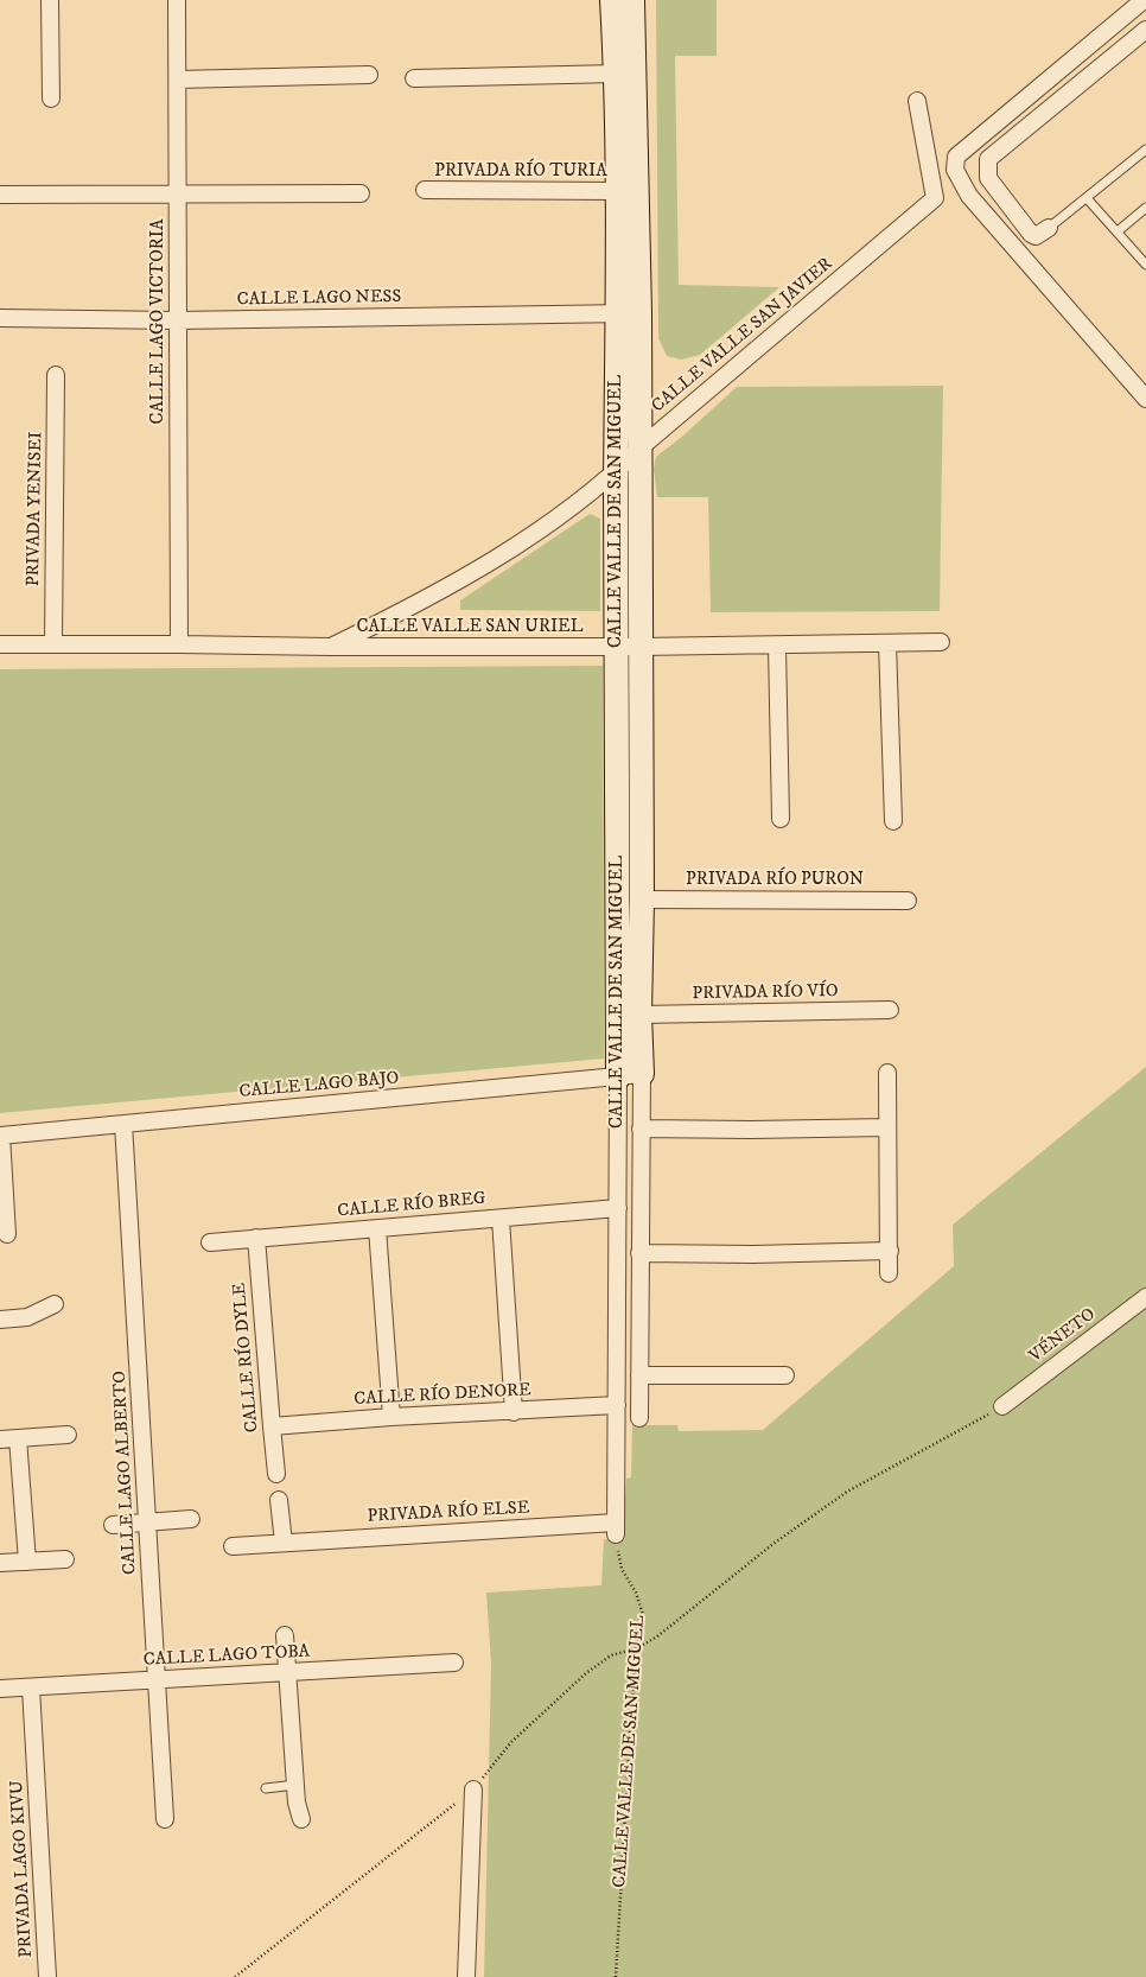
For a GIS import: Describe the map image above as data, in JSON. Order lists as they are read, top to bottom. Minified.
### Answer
{"streets":{"street":["PRIVADA RÍO TURIA","CALLE LAGO NESS","CALLE LAGO VICTORIA","CALLE VALLE SAN JAVIER","PRIVADA YENISEI","CALLE VALLE DE SAN MIGUEL","CALLE VALLE SAN URIEL","PRIVADA RÍO PURON","PRIVADA RÍO VÍO","CALLE LAGO BAJO","CALLE RÍO BREG","VÉNETO","CALLE RÍO DYLE","CALLE RÍO DENORE","CALLE LAGO ALBERTO","PRIVADA RÍO ELSE","CALLE LAGO TOBA","PRIVADA LAGO KIVU"]},"crossings":[["PRIVADA RÍO TURIA","CALLE VALLE DE SAN MIGUEL"],["CALLE LAGO NESS","CALLE LAGO VICTORIA"],["CALLE LAGO NESS","CALLE VALLE DE SAN MIGUEL"],["CALLE LAGO VICTORIA","CALLE VALLE SAN URIEL"],["CALLE VALLE SAN JAVIER","CALLE VALLE DE SAN MIGUEL"],["CALLE VALLE SAN JAVIER","CALLE VALLE SAN URIEL"],["PRIVADA YENISEI","CALLE VALLE SAN URIEL"],["CALLE VALLE DE SAN MIGUEL","CALLE VALLE SAN URIEL"],["CALLE VALLE DE SAN MIGUEL","PRIVADA RÍO PURON"],["CALLE VALLE DE SAN MIGUEL","PRIVADA RÍO VÍO"],["CALLE VALLE DE SAN MIGUEL","CALLE LAGO BAJO"],["CALLE VALLE DE SAN MIGUEL","CALLE RÍO BREG"],["CALLE VALLE DE SAN MIGUEL","CALLE RÍO DENORE"],["CALLE VALLE DE SAN MIGUEL","PRIVADA RÍO ELSE"],["CALLE LAGO BAJO","CALLE LAGO ALBERTO"],["CALLE RÍO BREG","CALLE RÍO DYLE"],["CALLE RÍO DYLE","CALLE RÍO DENORE"],["CALLE LAGO ALBERTO","CALLE LAGO TOBA"],["CALLE LAGO TOBA","PRIVADA LAGO KIVU"]]}
